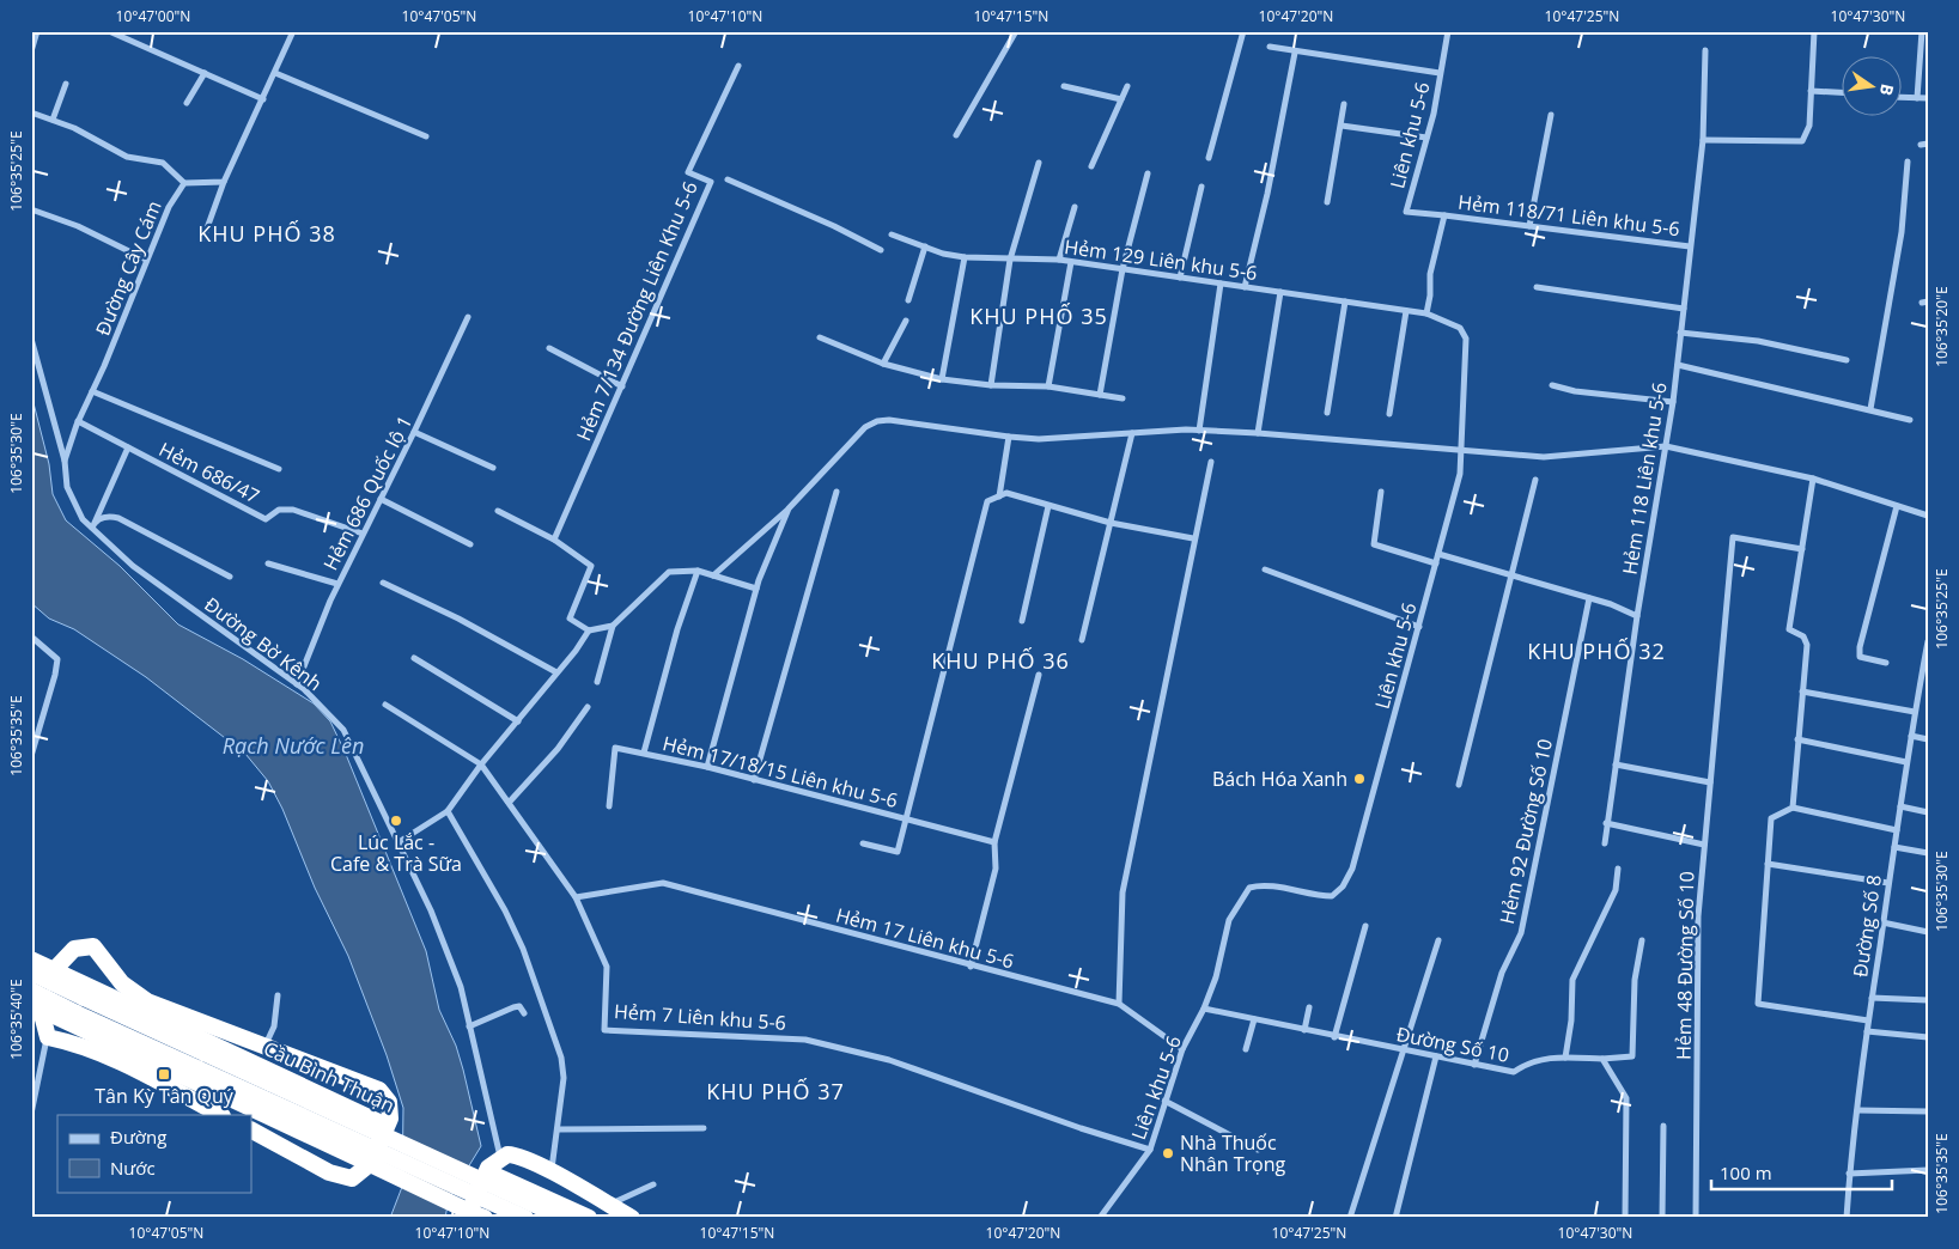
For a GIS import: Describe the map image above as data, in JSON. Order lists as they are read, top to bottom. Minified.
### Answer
{"streets":{"highway":["Cầu Bình Thuận"],"street":["Liên khu 5-6","Hẻm 118/71 Liên khu 5-6","Hẻm 129 Liên khu 5-6","Đường Cây Cám","Hẻm 7/134 Đường Liên Khu 5-6","Hẻm 686/47","Hẻm 118 Liên khu 5-6","Hẻm 686 Quốc lộ 1","Đường Bờ Kênh","Hẻm 17/18/15 Liên khu 5-6","Hẻm 92 Đường Số 10","Đường Số 8","Hẻm 17 Liên khu 5-6","Hẻm 48 Đường Số 10","Hẻm 7 Liên khu 5-6","Đường Số 10"]},"crossings":[["Liên khu 5-6","Hẻm 118/71 Liên khu 5-6"],["Liên khu 5-6","Hẻm 129 Liên khu 5-6"],["Liên khu 5-6","Hẻm 17 Liên khu 5-6"],["Liên khu 5-6","Hẻm 7 Liên khu 5-6"],["Liên khu 5-6","Đường Số 10"],["Hẻm 118/71 Liên khu 5-6","Hẻm 118 Liên khu 5-6"],["Đường Cây Cám","Hẻm 686/47"],["Đường Cây Cám","Đường Bờ Kênh"],["Hẻm 686/47","Hẻm 686 Quốc lộ 1"],["Hẻm 686 Quốc lộ 1","Đường Bờ Kênh"],["Hẻm 92 Đường Số 10","Đường Số 10"],["Hẻm 17 Liên khu 5-6","Hẻm 7 Liên khu 5-6"]],"districts":["KHU PHỐ 38","KHU PHỐ 35","KHU PHỐ 32","KHU PHỐ 36","KHU PHỐ 37"],"water":["Rạch Nước Lên"],"places":{"other":["Bách Hóa Xanh","Lúc Lắc - Cafe & Trà Sữa","Nhà Thuốc Nhân Trọng"],"transit":["Tân Kỳ Tân Quý"]},"legend":["Đường","Nước"],"scale_bar":"100 m","north":"right","coordinates":["10°47'00\"N","10°47'05\"N","10°47'10\"N","10°47'15\"N","10°47'20\"N","10°47'25\"N","10°47'30\"N","106°35'25\"E","106°35'20\"E","106°35'30\"E","106°35'35\"E","106°35'40\"E"]}
